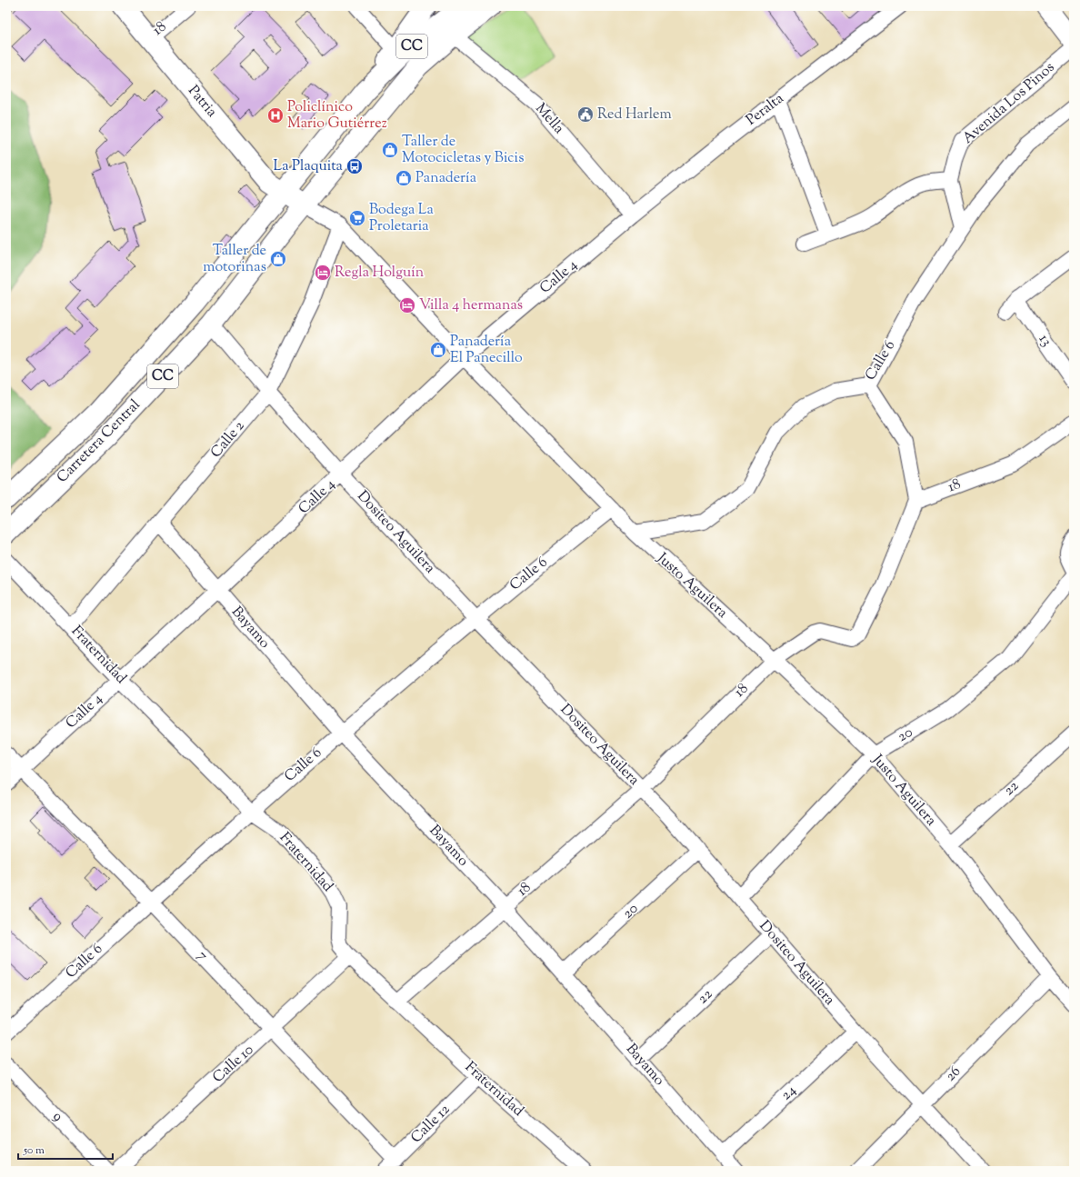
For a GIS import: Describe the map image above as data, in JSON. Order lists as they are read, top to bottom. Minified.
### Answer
{"streets":{"main road":["CC","Patria","Carretera Central","Justo Aguilera"],"street":["18","Avenida Los Pinos","Peralta","Mella","Calle 4","13","Calle 6","Calle 2","Dositeo Aguilera","Bayamo","Fraternidad","20","22","7","Calle 10","26","24","9","Calle 12"]},"crossings":[["18","Patria"],["18","Dositeo Aguilera"],["18","Justo Aguilera"],["18","Bayamo"],["18","Fraternidad"],["Patria","Carretera Central"],["Patria","Justo Aguilera"],["Avenida Los Pinos","Calle 6"],["Peralta","Mella"],["Peralta","Calle 4"],["Mella","Calle 4"],["Mella","Carretera Central"],["Calle 4","Dositeo Aguilera"],["Calle 4","Justo Aguilera"],["Calle 4","Bayamo"],["Calle 4","Fraternidad"],["Calle 4","7"],["Calle 6","Dositeo Aguilera"],["Calle 6","Justo Aguilera"],["Calle 6","Bayamo"],["Calle 6","Fraternidad"],["Calle 6","7"],["Calle 2","Dositeo Aguilera"],["Calle 2","Justo Aguilera"],["Calle 2","Bayamo"],["Calle 2","Fraternidad"],["Carretera Central","Dositeo Aguilera"],["Carretera Central","Justo Aguilera"],["Dositeo Aguilera","20"],["Dositeo Aguilera","22"],["Dositeo Aguilera","26"],["Dositeo Aguilera","24"],["Justo Aguilera","20"],["Justo Aguilera","22"],["Justo Aguilera","26"],["Bayamo","20"],["Bayamo","22"],["Bayamo","24"],["Fraternidad","Calle 10"],["Fraternidad","Calle 12"],["7","Calle 10"],["7","Calle 12"]],"places":{"public building":["Red Harlem"],"hospital":["Policlínico Mario Gutiérrez"],"shop":["Taller de Motocicletas y Bicis","Panadería","Taller de motorinas","Panadería El Panecillo"],"bus stop":["La Plaquita"],"supermarket":["Bodega La Proletaria"],"hotel":["Regla Holguín","Villa 4 hermanas"]},"scale_bar":"50 m"}
